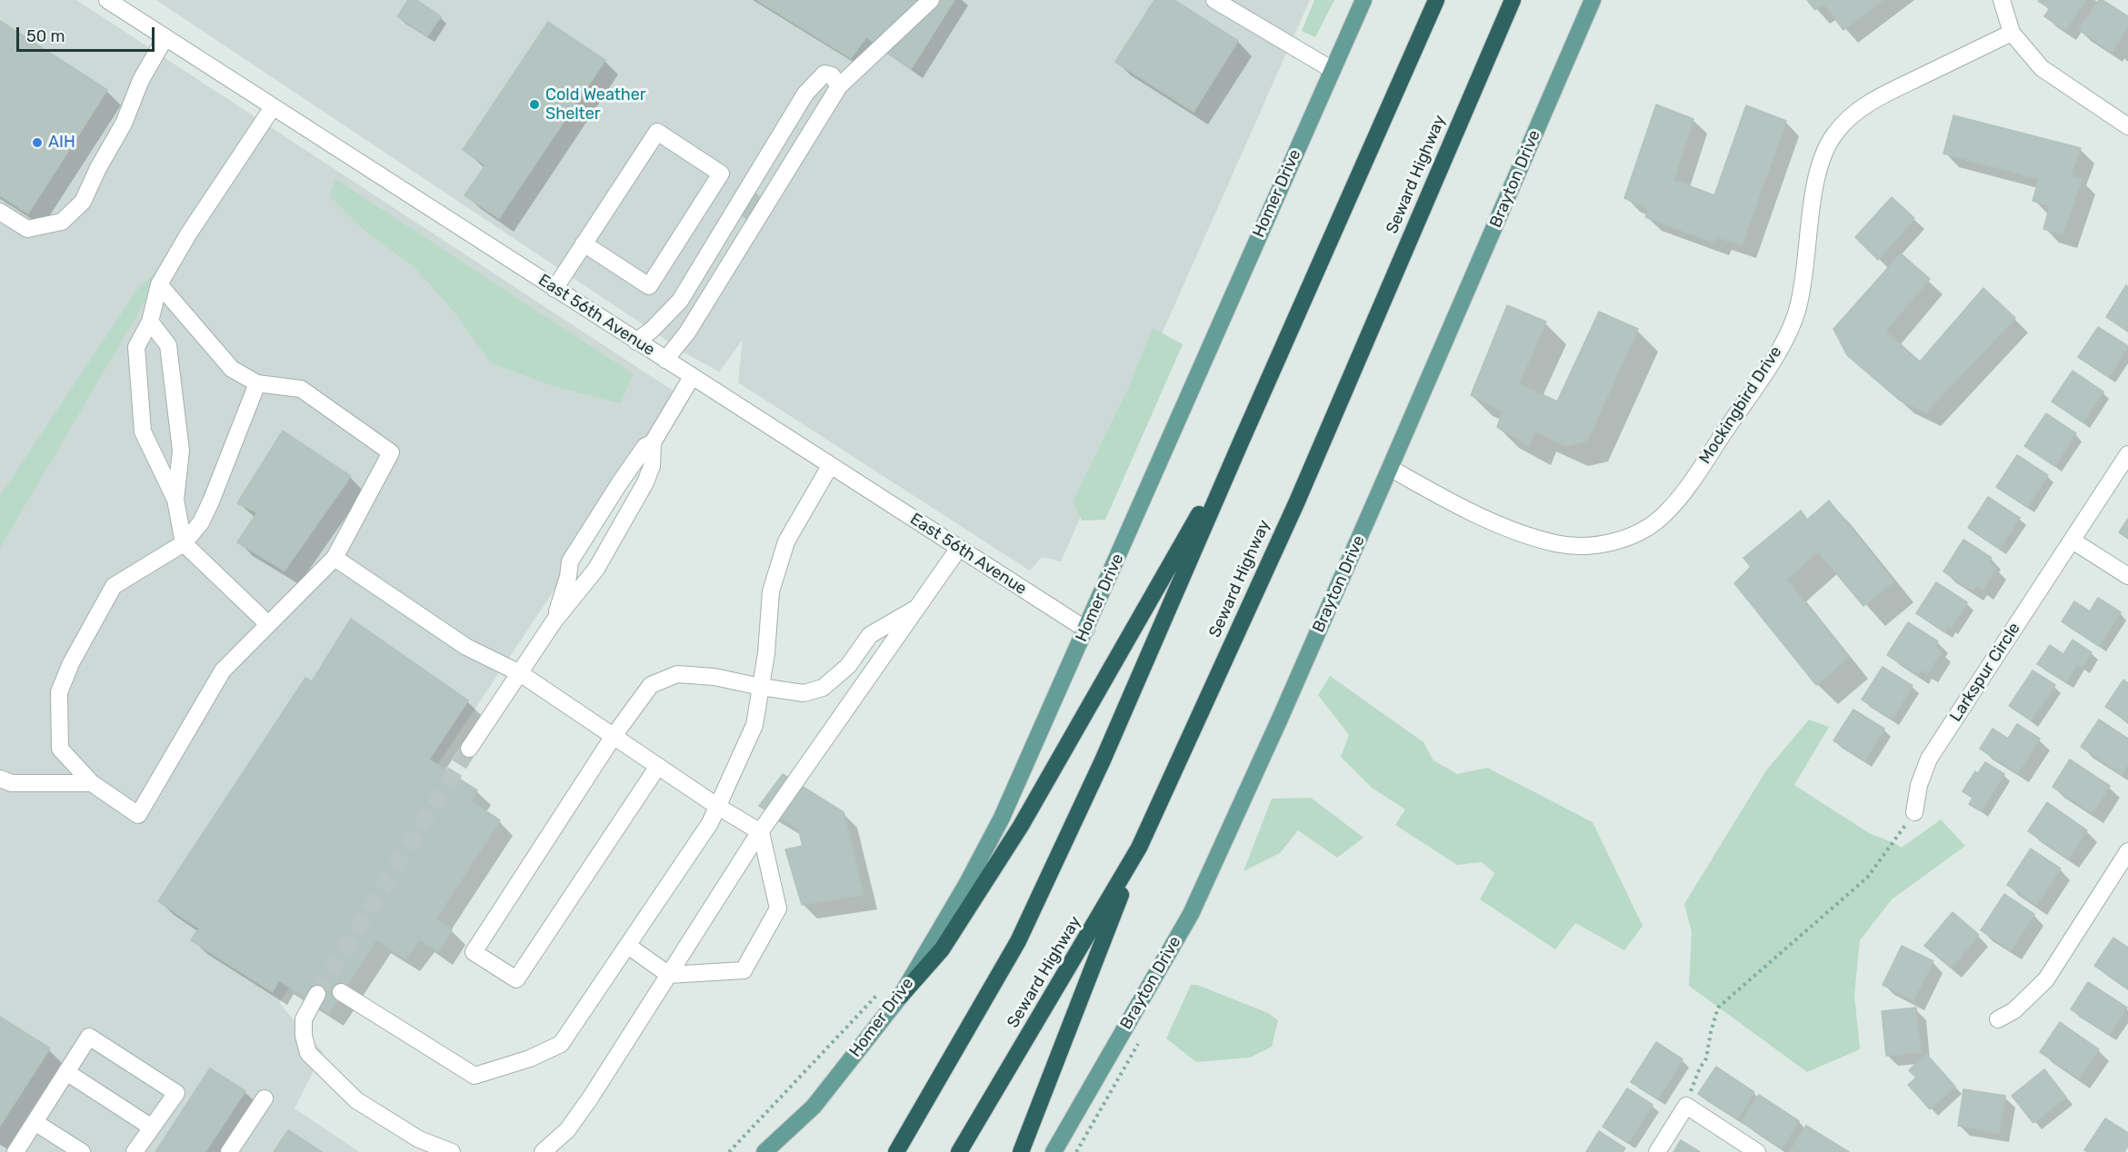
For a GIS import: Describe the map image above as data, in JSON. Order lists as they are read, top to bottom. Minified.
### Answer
{"streets":{"highway":["Seward Highway"],"main road":["Brayton Drive","Homer Drive"],"street":["East 56th Avenue","Mockingbird Drive","Larkspur Circle"]},"crossings":[["Brayton Drive","Mockingbird Drive"],["Homer Drive","East 56th Avenue"]],"places":["Cold Weather Shelter","AIH"],"scale_bar":"50 m"}
